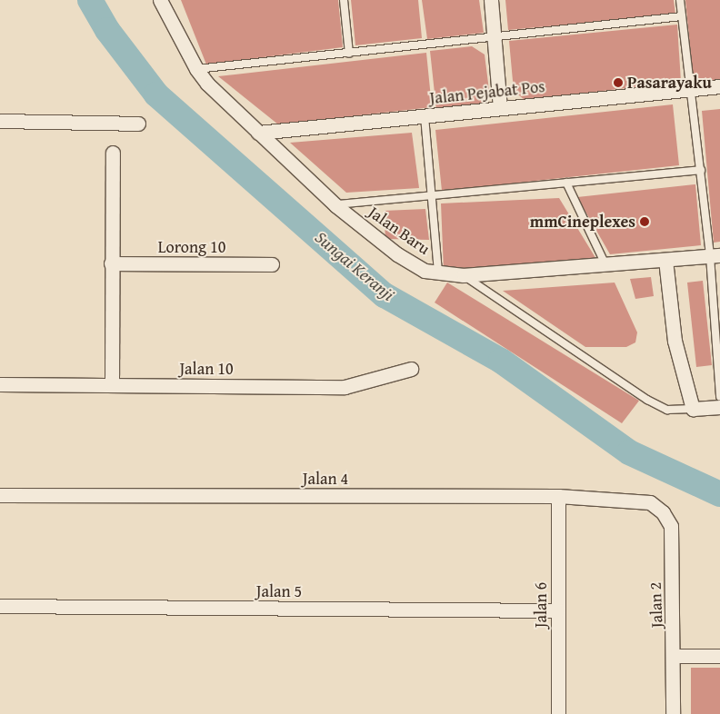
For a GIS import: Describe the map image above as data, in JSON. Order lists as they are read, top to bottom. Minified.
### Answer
{"streets":{"street":["Jalan Pejabat Pos","Jalan Baru","Lorong 10","Jalan 10","Jalan 4","Jalan 5","Jalan 6","Jalan 2"]},"crossings":[["Jalan Pejabat Pos","Jalan Baru"],["Jalan 4","Jalan 6"],["Jalan 4","Jalan 2"],["Jalan 5","Jalan 6"]],"water":["Sungai Keranji"],"places":["Pasarayaku","mmCineplexes"]}
